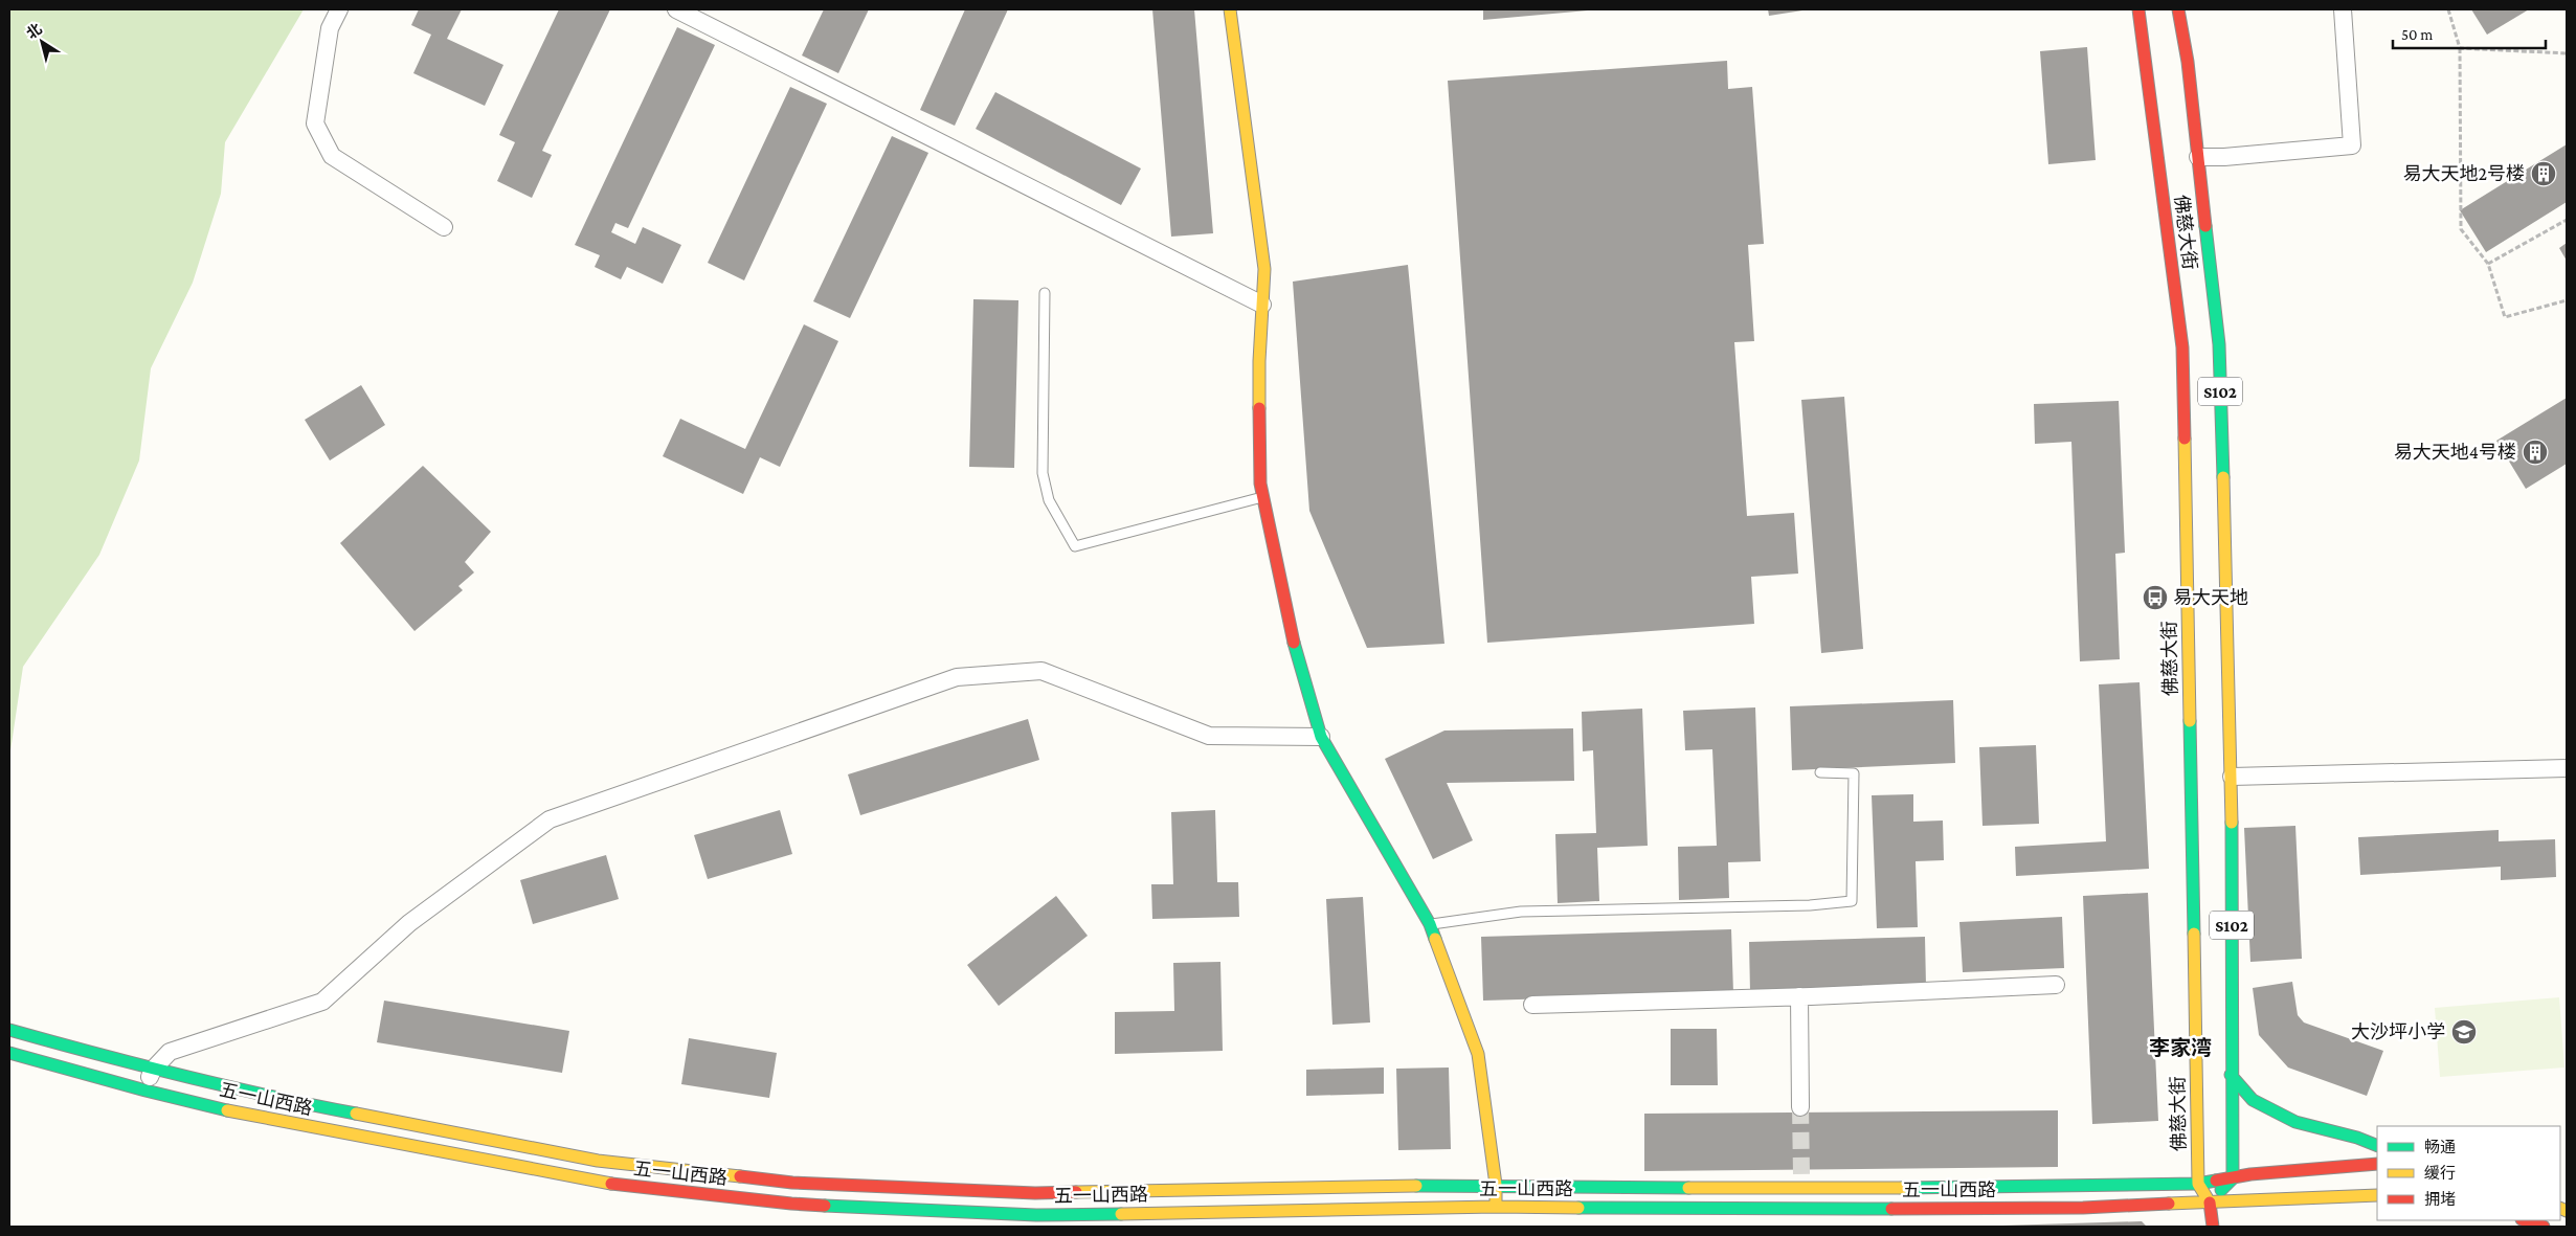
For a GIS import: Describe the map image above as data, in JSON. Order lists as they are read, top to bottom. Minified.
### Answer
{"streets":{"main road":["佛慈大街","S102","五一山西路"]},"crossings":[["佛慈大街","五一山西路"]],"districts":["李家湾"],"places":{"building":["易大天地2号楼","易大天地4号楼"],"bus stop":["易大天地"],"school or university":["大沙坪小学"]},"legend":["畅通","缓行","拥堵"],"scale_bar":"50 m","north":"top left"}
